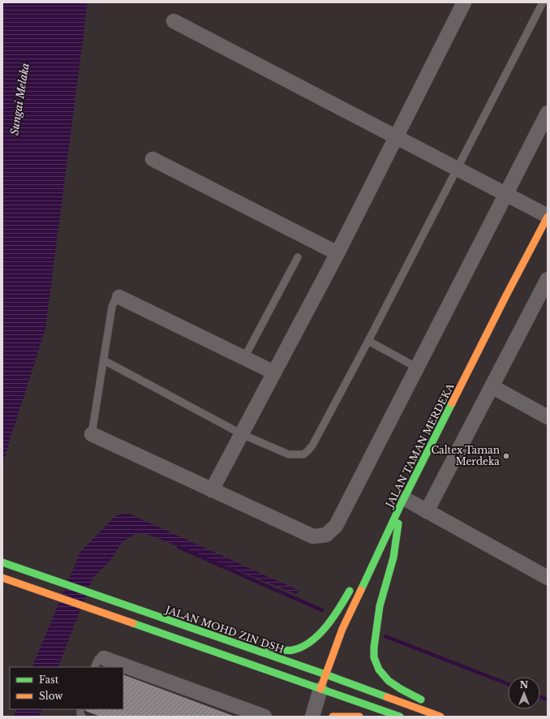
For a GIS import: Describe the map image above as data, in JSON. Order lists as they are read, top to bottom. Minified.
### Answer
{"streets":{"main road":["JALAN TAMAN MERDEKA","JALAN MOHD ZIN DSH"]},"crossings":[["JALAN TAMAN MERDEKA","JALAN MOHD ZIN DSH"]],"water":["Sungai Melaka"],"places":["Caltex Taman Merdeka"],"legend":["Fast","Slow"],"north":"top"}
